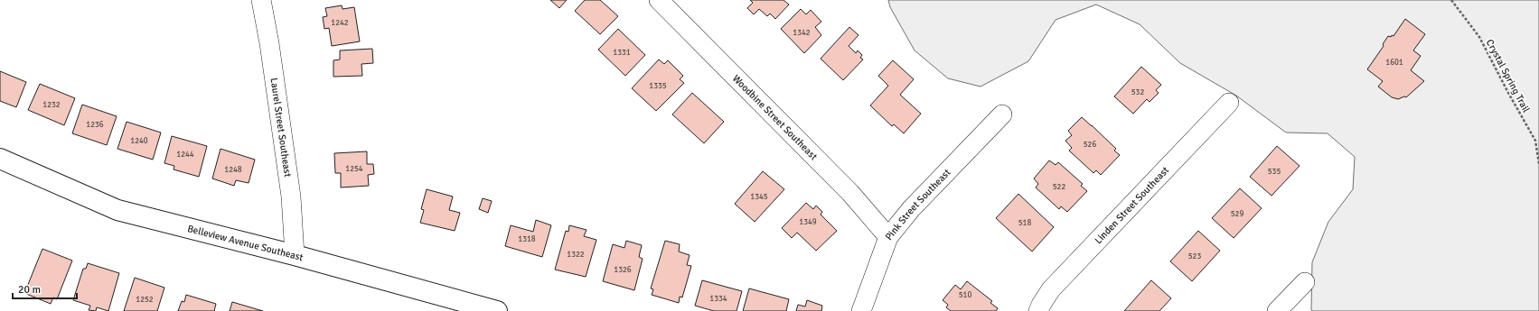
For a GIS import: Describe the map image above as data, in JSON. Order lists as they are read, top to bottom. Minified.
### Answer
{"streets":{"street":["Woodbine Street Southeast","Laurel Street Southeast","Pink Street Southeast","Linden Street Southeast","Belleview Avenue Southeast"],"path":["Crystal Spring Trail"]},"crossings":[["Woodbine Street Southeast","Pink Street Southeast"],["Laurel Street Southeast","Belleview Avenue Southeast"]],"house_numbers":["1242","1342","1331","1601","1335","532","1232","1236","1240","526","1244","1254","1248","535","522","1345","529","1349","518","1318","1322","523","1326","510","1334","1252"],"scale_bar":"20 m"}
